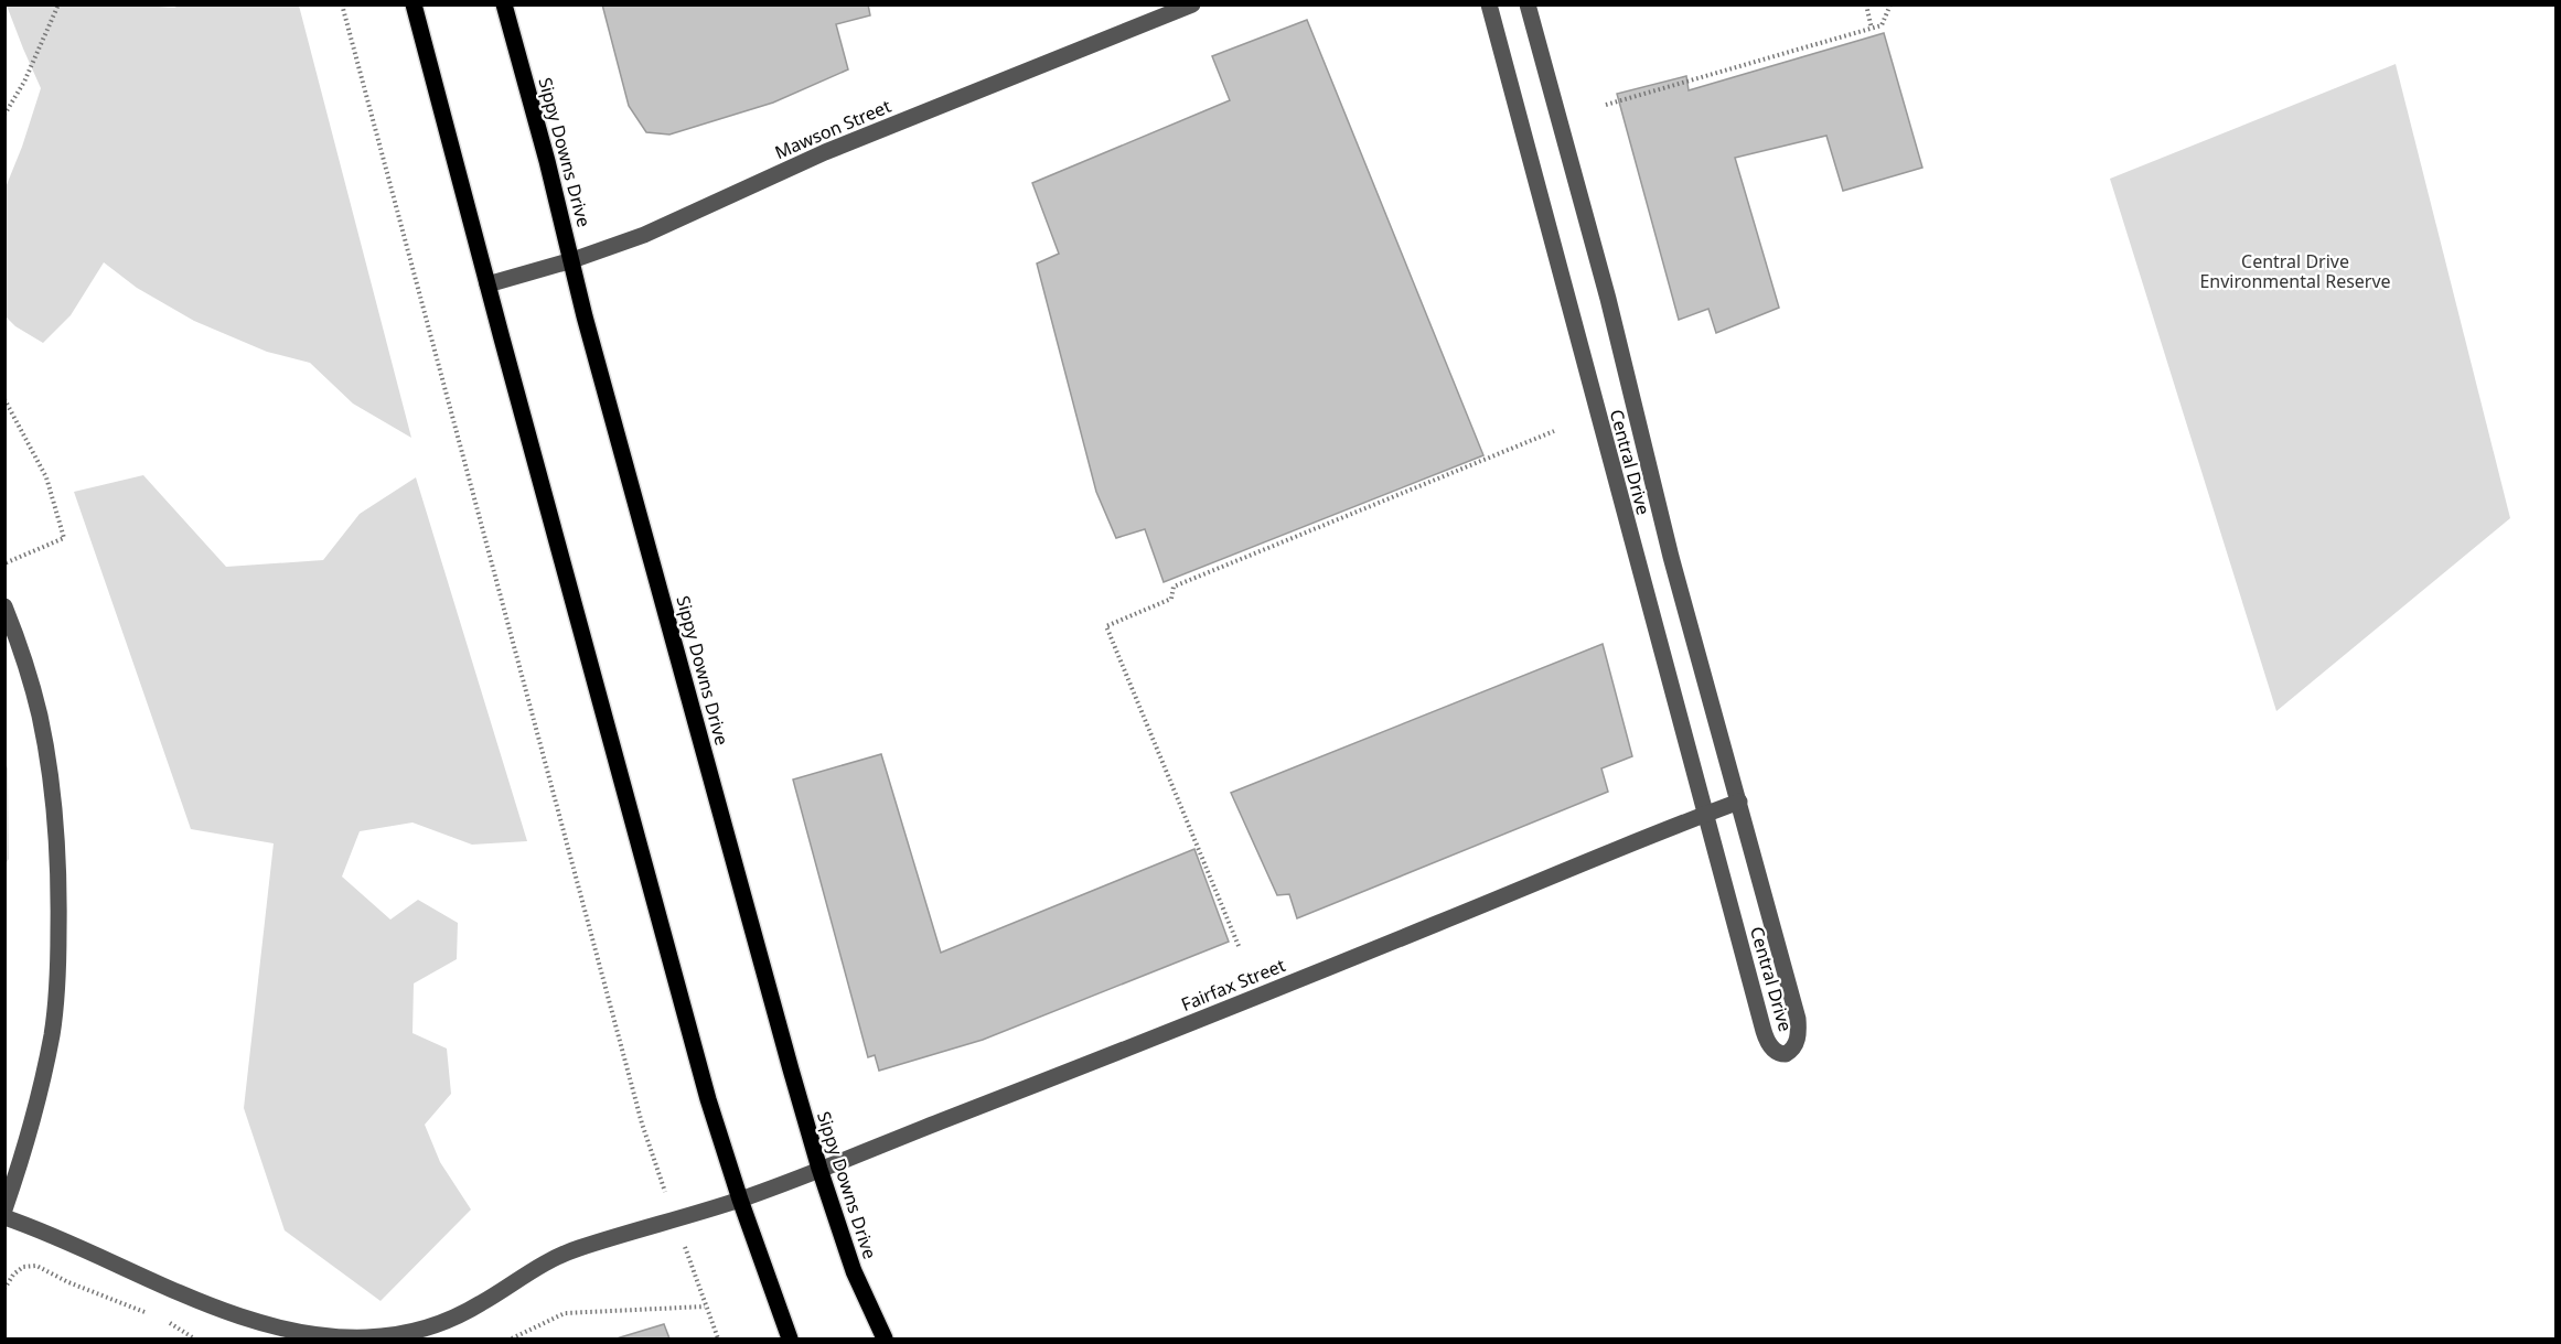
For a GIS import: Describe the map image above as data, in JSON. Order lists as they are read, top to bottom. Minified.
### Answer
{"streets":{"main road":["Sippy Downs Drive"],"street":["Mawson Street","Central Drive","Fairfax Street"]},"crossings":[["Mawson Street","Sippy Downs Drive"],["Sippy Downs Drive","Fairfax Street"],["Central Drive","Fairfax Street"]],"parks":["Central Drive Environmental Reserve"]}
